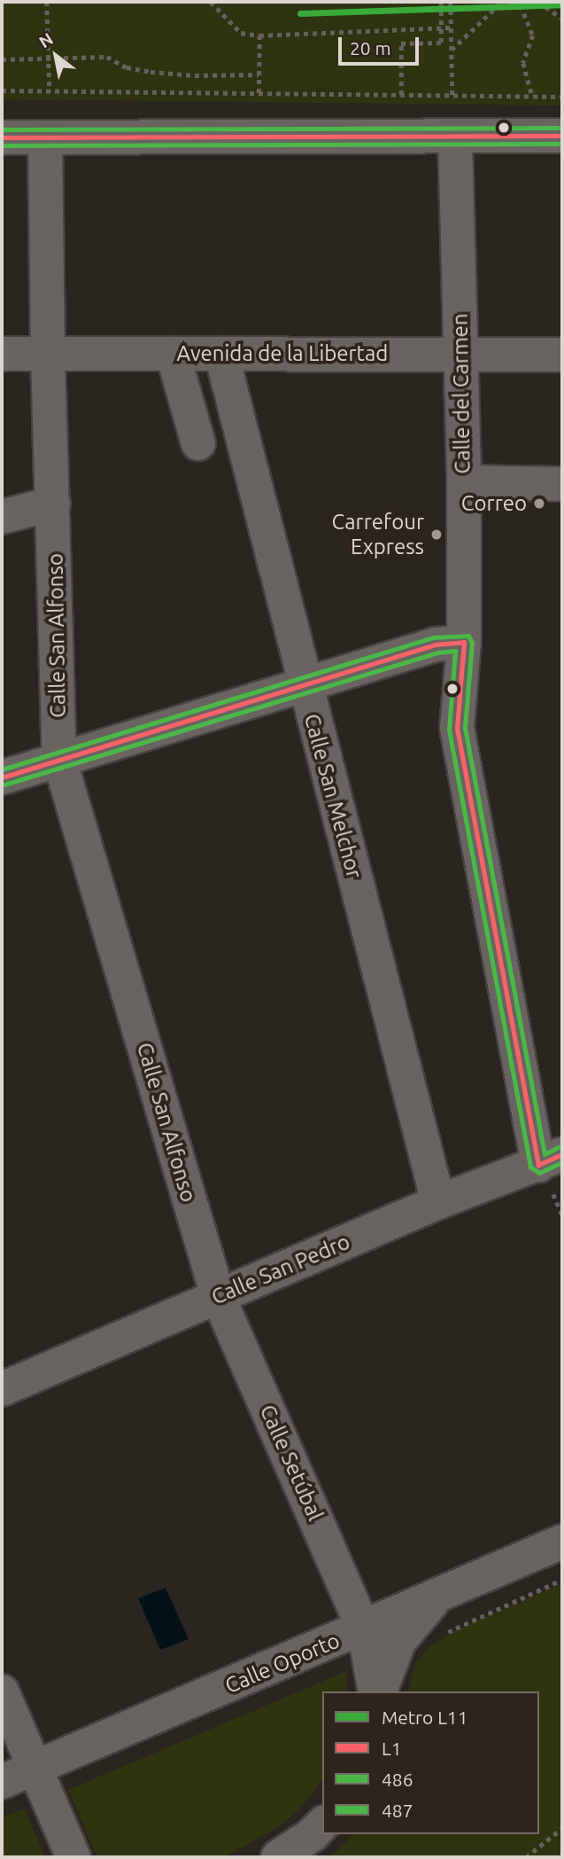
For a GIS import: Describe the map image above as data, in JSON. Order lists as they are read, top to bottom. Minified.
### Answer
{"streets":{"street":["Avenida de la Libertad","Calle del Carmen","Calle San Alfonso","Calle San Melchor","Calle San Pedro","Calle Setúbal","Calle Oporto"]},"crossings":[["Avenida de la Libertad","Calle del Carmen"],["Avenida de la Libertad","Calle San Alfonso"],["Avenida de la Libertad","Calle San Melchor"],["Calle del Carmen","Calle San Pedro"],["Calle San Alfonso","Calle San Pedro"],["Calle San Alfonso","Calle Setúbal"],["Calle San Melchor","Calle San Pedro"],["Calle San Pedro","Calle Setúbal"],["Calle Setúbal","Calle Oporto"]],"places":["Correo","Carrefour Express"],"lines":["metro line L11","transit line 487","transit line L1","transit line 486"],"legend":["Metro L11","L1","486","487"],"scale_bar":"20 m","north":"top left"}
